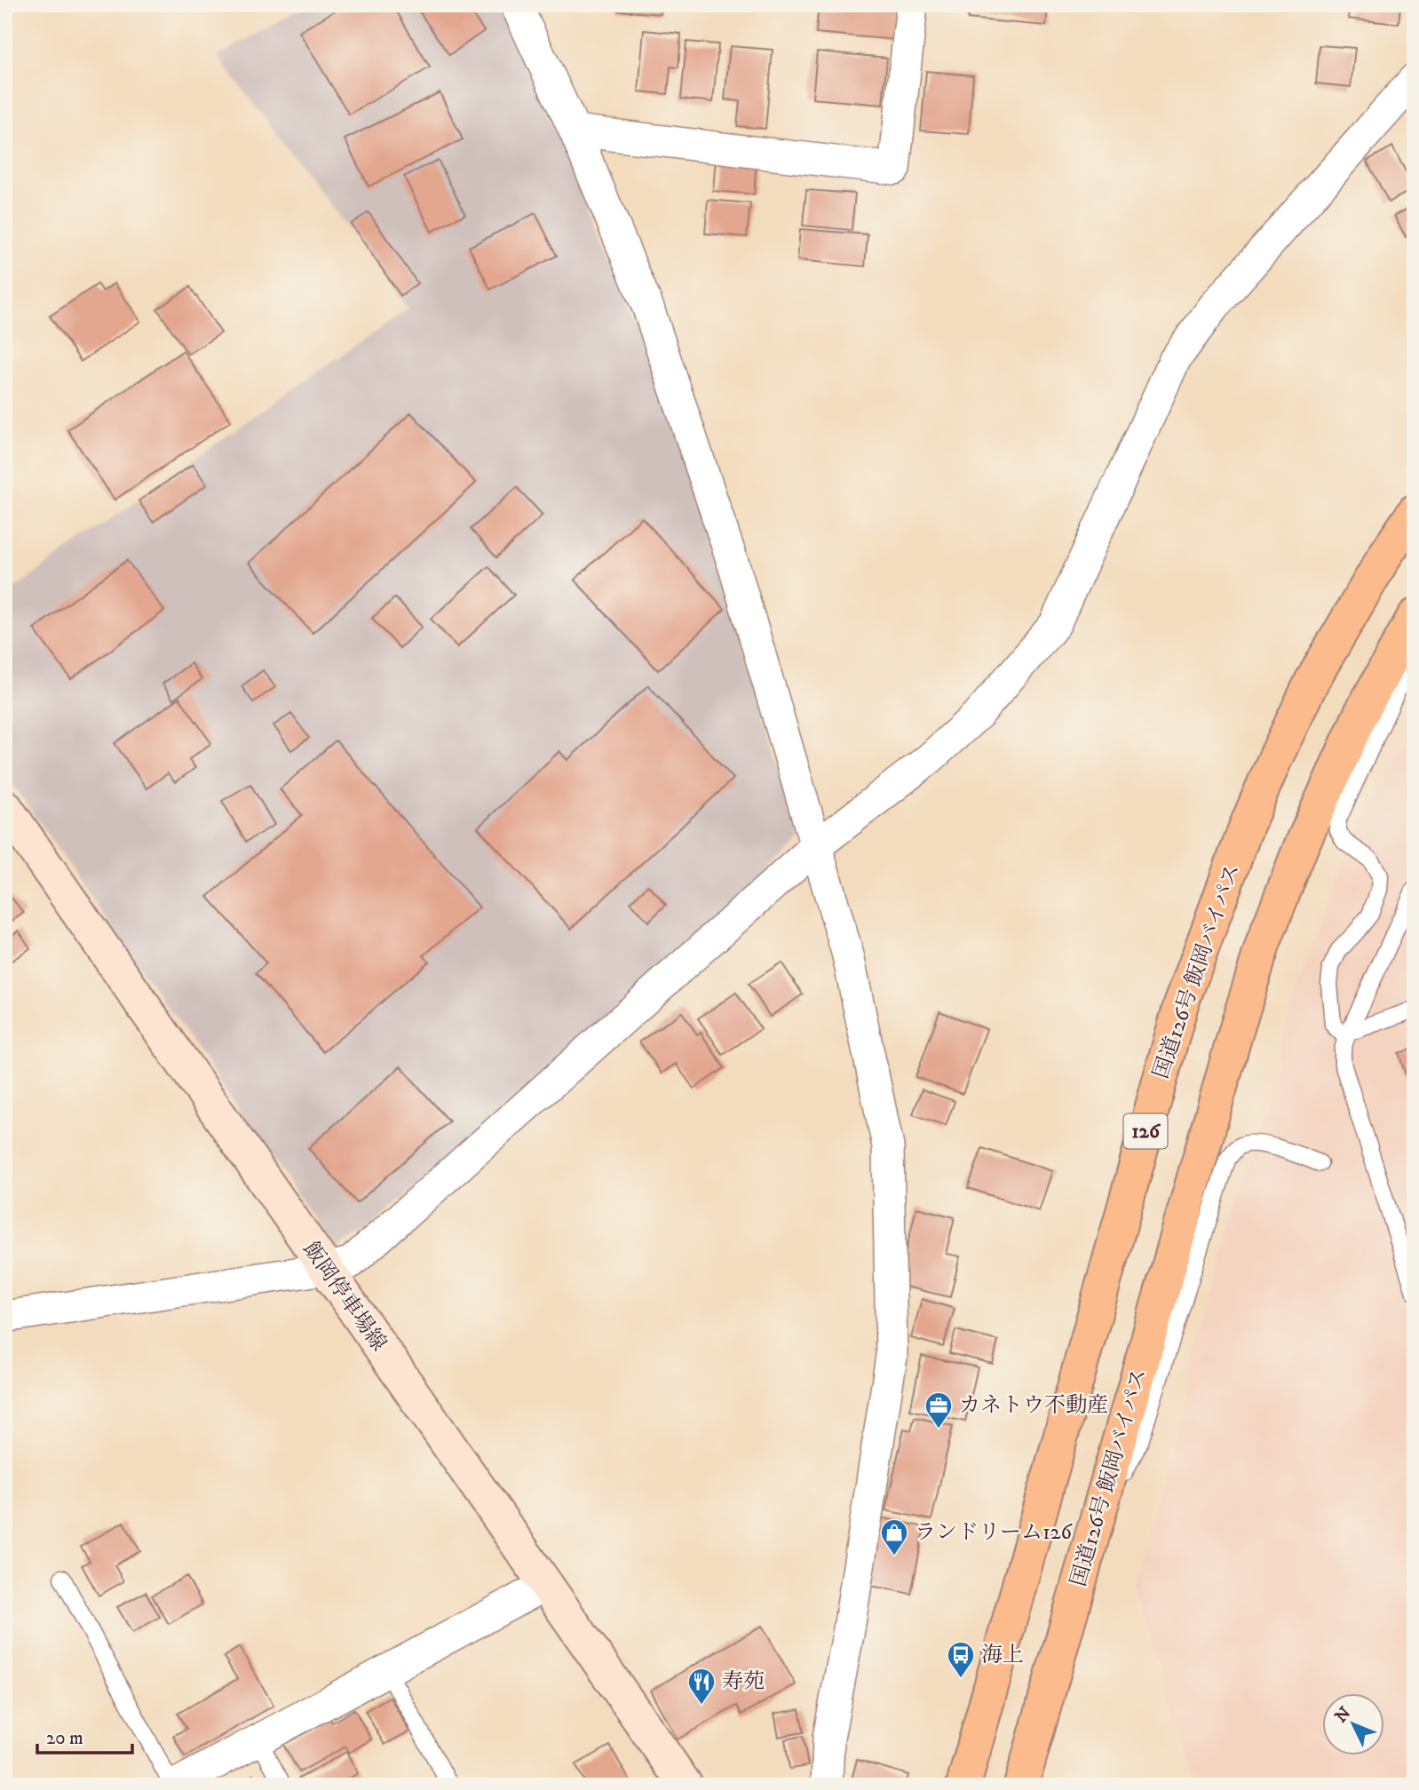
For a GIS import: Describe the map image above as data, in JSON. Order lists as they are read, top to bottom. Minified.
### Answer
{"streets":{"highway":["国道126号 飯岡バイパス","126"],"main road":["飯岡停車場線"]},"places":{"office":["カネトウ不動産"],"shop":["ランドリーム126"],"bus stop":["海上"],"restaurant":["寿苑"]},"scale_bar":"20 m","north":"top left"}
